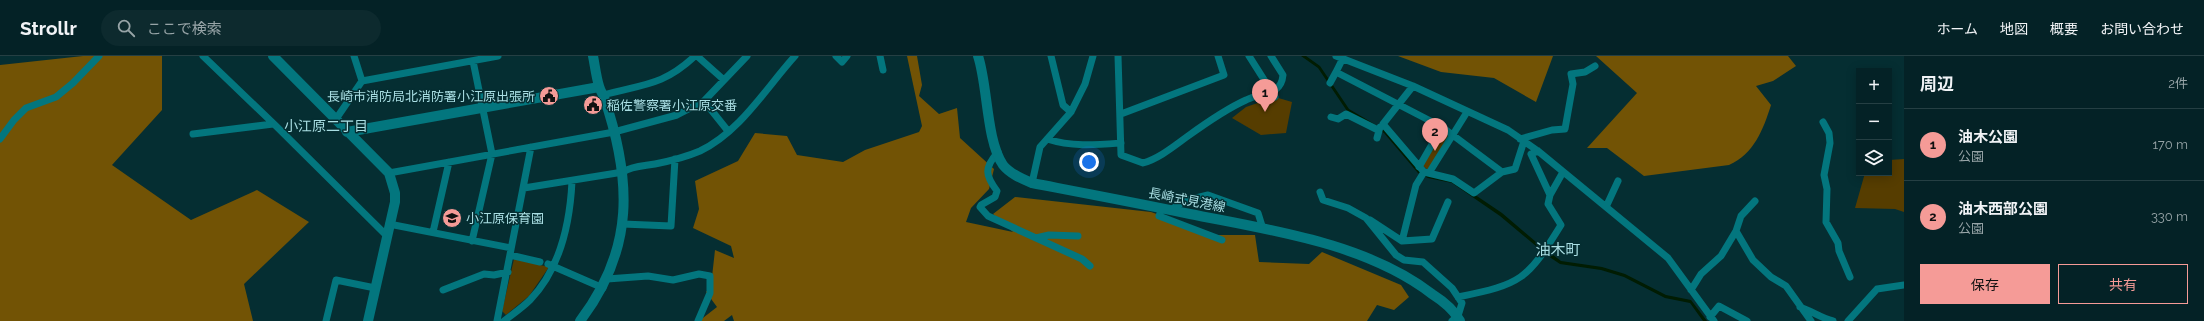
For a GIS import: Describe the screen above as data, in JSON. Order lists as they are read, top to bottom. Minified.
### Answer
{"streets":{"street":["長崎式見港線"]},"districts":["小江原二丁目","油木町"],"places":{"public building":["長崎市消防局北消防署小江原出張所","稲佐警察署小江原交番"],"school or university":["小江原保育園"]},"page":{"header":"Strollr","search":"ここで検索","nav":["ホーム","地図","概要","お問い合わせ"],"heading":["周辺","2件"],"map_buttons":["+","−"],"pins":["1","2"],"list":[{"mark":"1","name":"油木公園","note":"公園","value":"170 m"},{"mark":"2","name":"油木西部公園","note":"公園","value":"330 m"}],"buttons":["保存","共有"]}}
